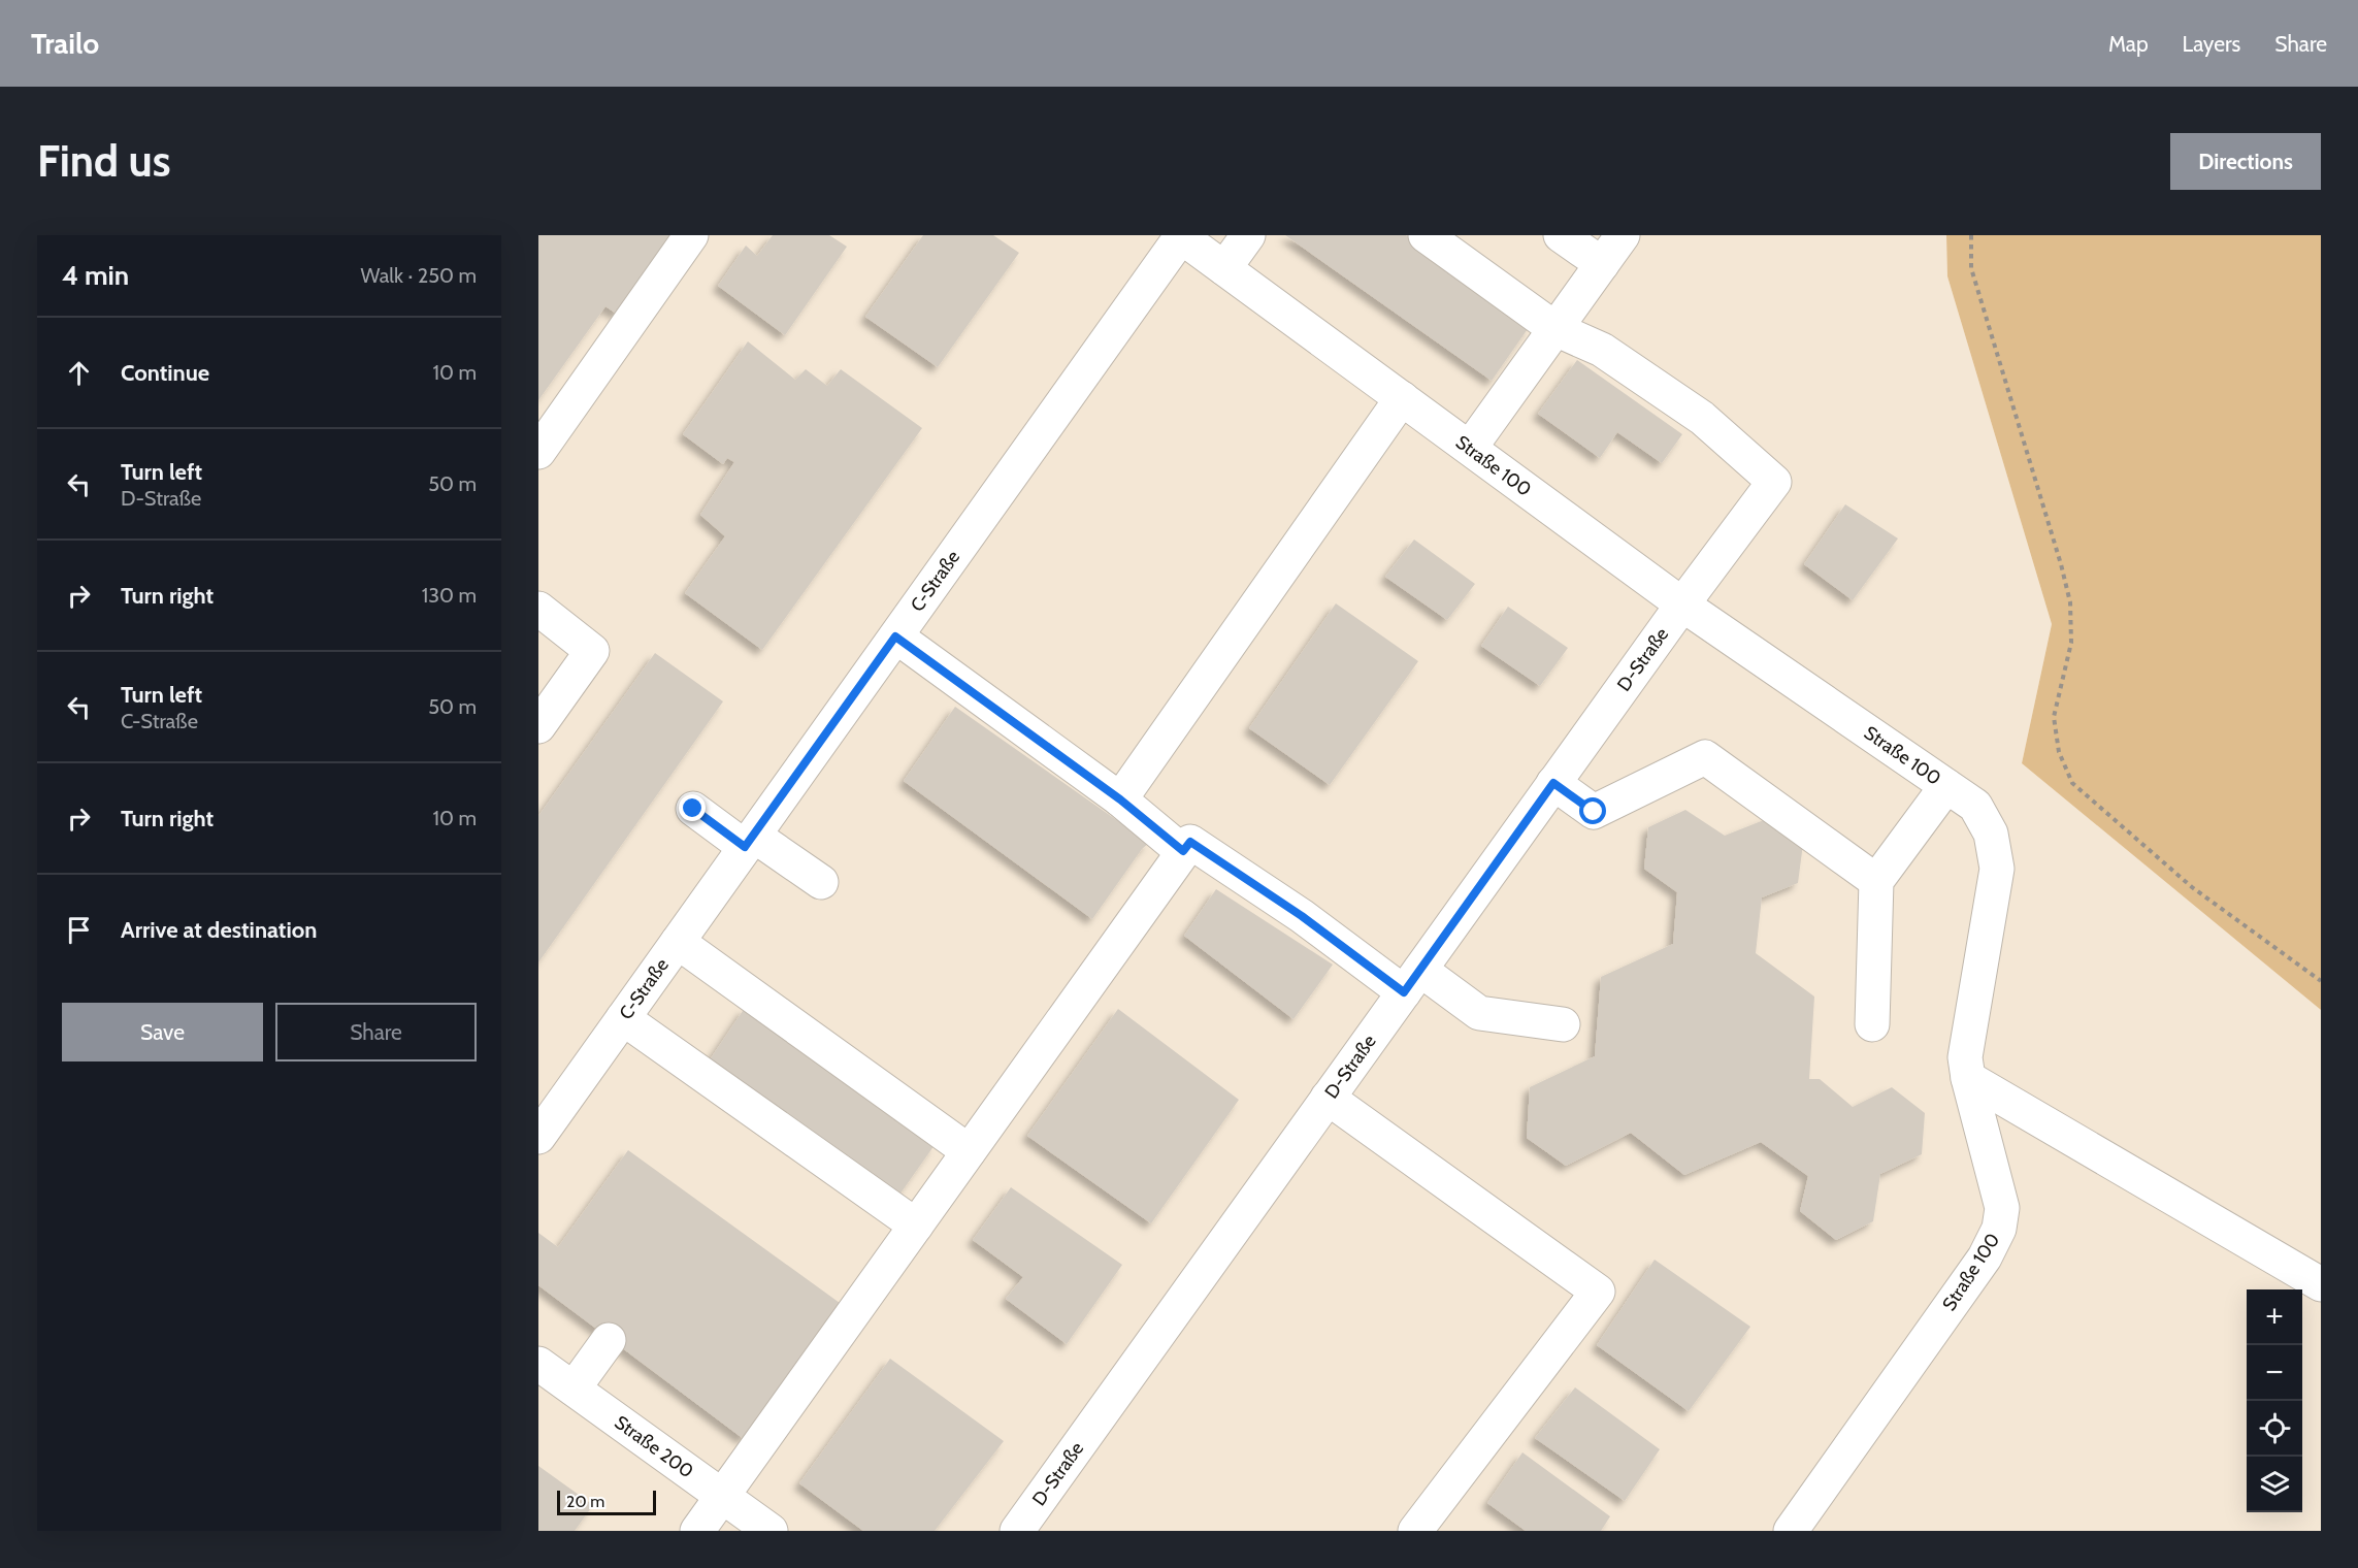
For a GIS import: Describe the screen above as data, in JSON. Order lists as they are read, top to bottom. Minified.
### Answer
{"streets":{"lane":["Straße 100","C-Straße","D-Straße","Straße 200"]},"crossings":[["Straße 100","C-Straße"],["Straße 100","D-Straße"]],"scale_bar":"20 m","page":{"header":"Trailo","nav":["Map","Layers","Share"],"buttons":["Directions",["Save","Share"]],"title":"Find us","heading":["4 min","Walk · 250 m"],"list":[["Continue","10 m"],["Turn left","D-Straße","50 m"],["Turn right","130 m"],["Turn left","C-Straße","50 m"],["Turn right","10 m"],"Arrive at destination"],"map_buttons":["+","−"],"scale":"20 m"}}
